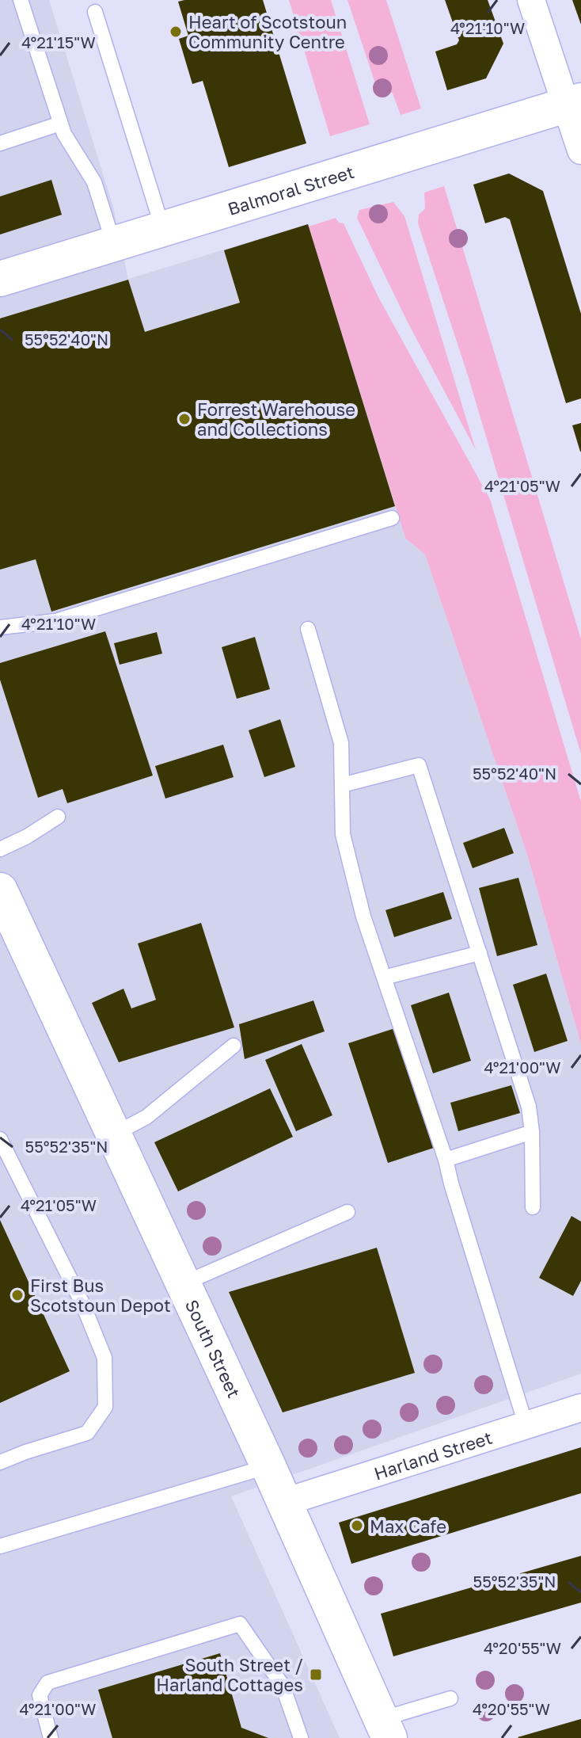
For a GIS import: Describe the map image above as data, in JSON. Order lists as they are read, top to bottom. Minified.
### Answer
{"streets":{"street":["Balmoral Street","South Street","Harland Street"]},"crossings":[["South Street","Harland Street"]],"places":{"other":["Heart of Scotstoun Community Centre","Forrest Warehouse and Collections","First Bus Scotstoun Depot","Max Cafe"],"transit":["South Street / Harland Cottages"]},"coordinates":["4°21'10\"W","4°21'15\"W","55°52'40\"N","4°21'05\"W","4°21'00\"W","55°52'35\"N","4°20'55\"W"]}
